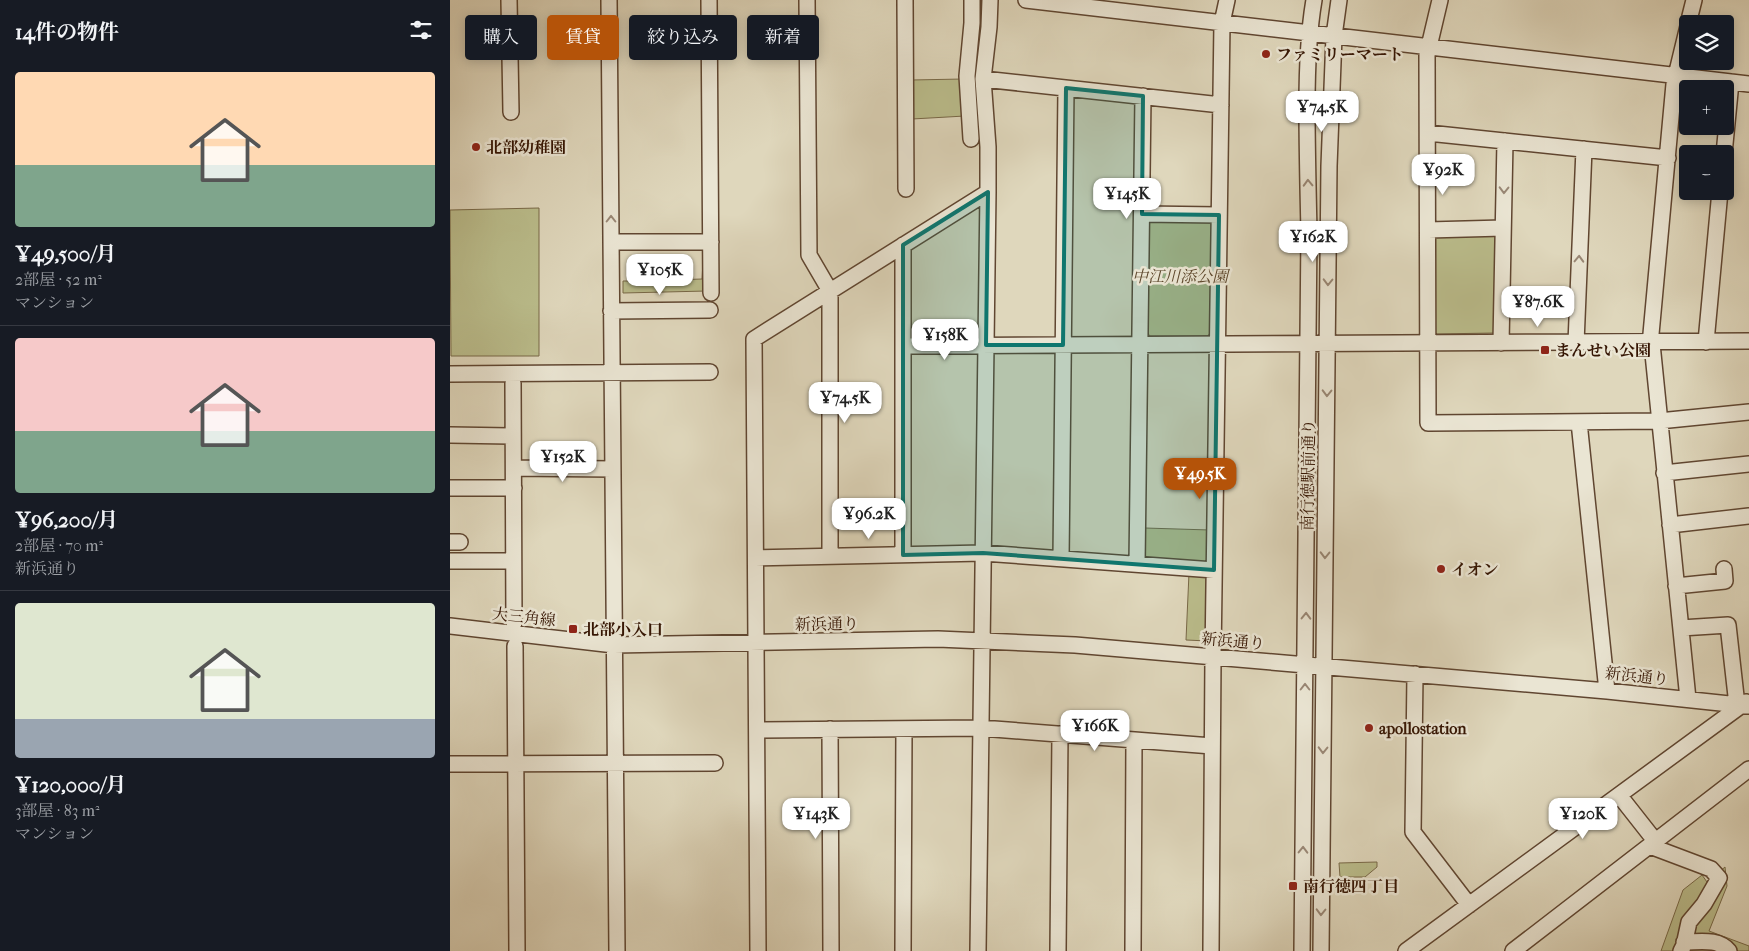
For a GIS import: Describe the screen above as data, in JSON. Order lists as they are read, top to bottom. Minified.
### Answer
{"streets":{"street":["南行徳駅前通り","大三角線","新浜通り"]},"crossings":[["南行徳駅前通り","新浜通り"],["大三角線","新浜通り"]],"parks":["中江川添公園"],"places":{"other":["ファミリーマート","北部幼稚園","イオン","apollostation"],"transit":["まんせい公園","北部小入口","南行徳四丁目"]},"page":{"heading":"14件の物件","map_buttons":["+","−"],"chip":["購入","賃貸","絞り込み","新着"],"list":[{"name":"¥49,500/月","note":"2部屋 · 52 m² · マンション"},{"name":"¥96,200/月","note":"2部屋 · 70 m² · 新浜通り"},{"name":"¥120,000/月","note":"3部屋 · 83 m² · マンション"}],"price":["¥74.5K","¥92K","¥145K","¥162K","¥105K","¥87.6K","¥158K","¥74.5K","¥152K","¥49.5K","¥96.2K","¥166K","¥143K","¥120K"]}}
